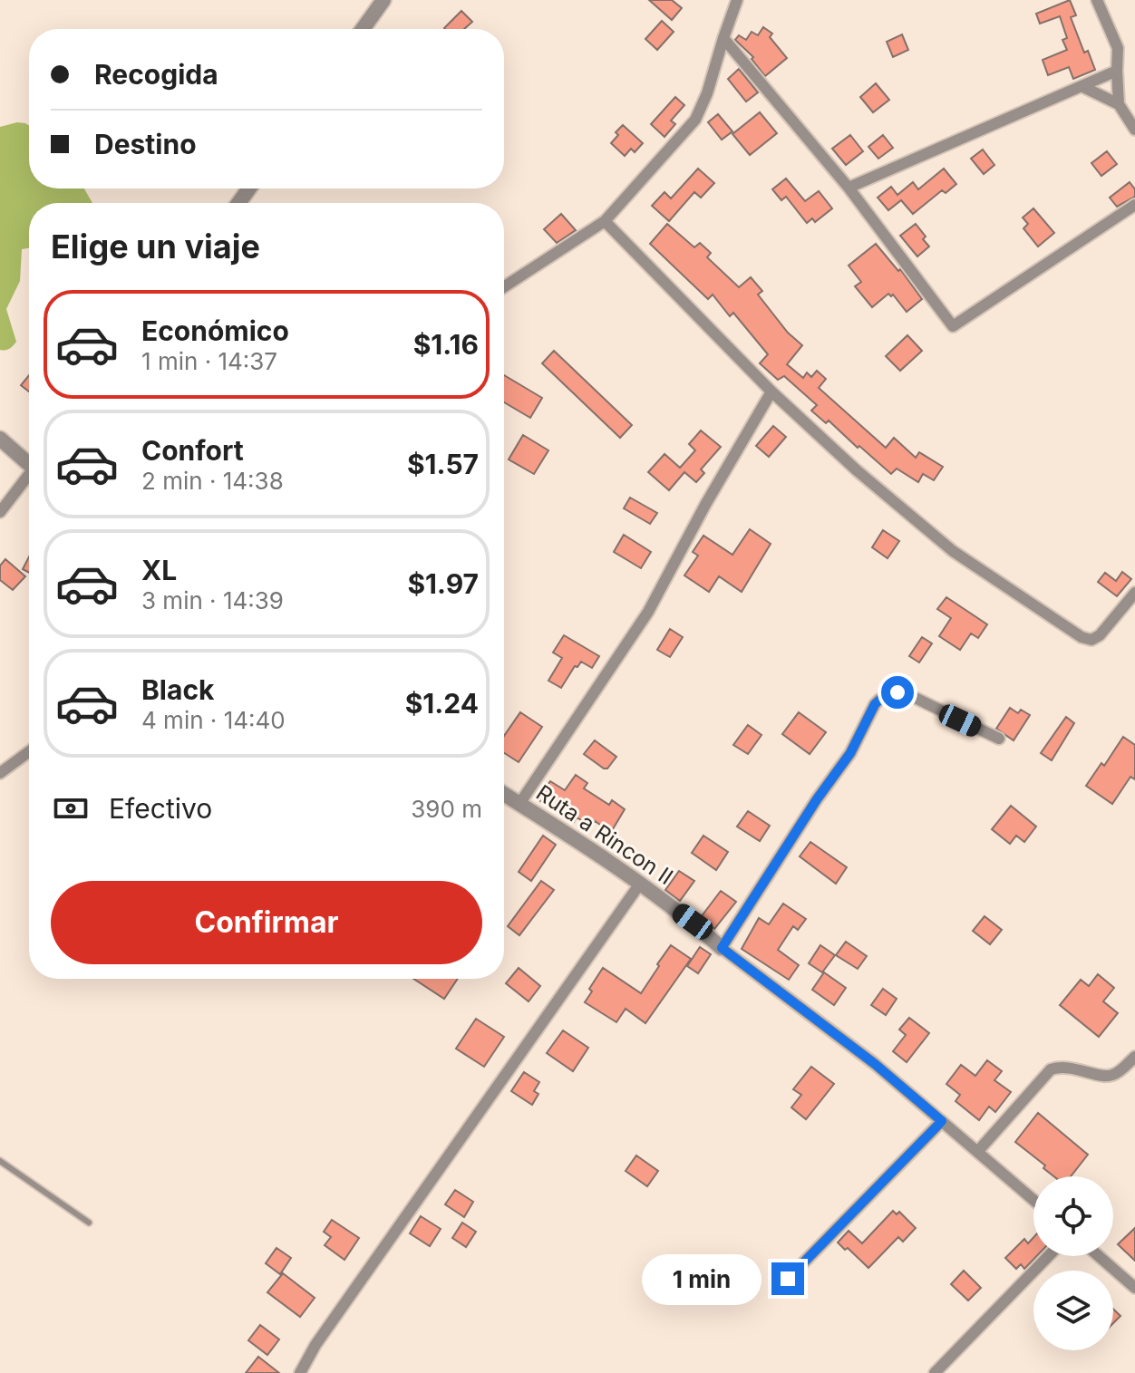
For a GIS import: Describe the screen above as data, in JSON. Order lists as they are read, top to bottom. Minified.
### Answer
{"streets":{"street":["Ruta a Rincon II"]},"page":{"banner":["Recogida","Destino"],"heading":"Elige un viaje","list":[{"name":"Económico","note":"1 min · 14:37","value":"$1.16"},{"name":"Confort","note":"2 min · 14:38","value":"$1.57"},{"name":"XL","note":"3 min · 14:39","value":"$1.97"},{"name":"Black","note":"4 min · 14:40","value":"$1.24"}],"pay":["Efectivo","390 m"],"buttons":"Confirmar","bubble":"1 min"}}
